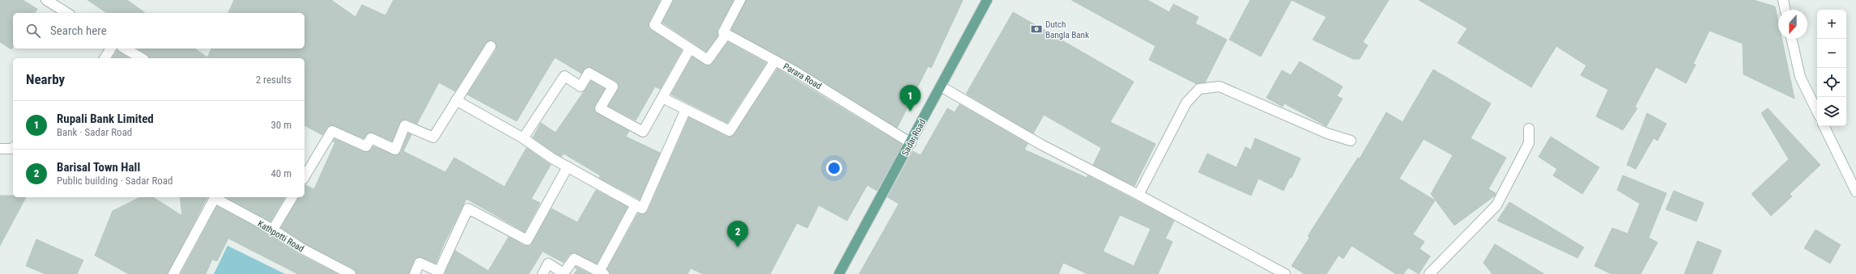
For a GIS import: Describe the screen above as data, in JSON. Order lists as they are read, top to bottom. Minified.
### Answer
{"streets":{"main road":["Sadar Road"],"street":["Parara Road","Kathpotti Road"]},"crossings":[["Parara Road","Sadar Road"]],"places":{"bank":["Dutch Bangla Bank"]},"north":"bottom","page":{"map_buttons":["+","−"],"search":"Search here","heading":["Nearby","2 results"],"pins":["1","2"],"list":[{"mark":"1","name":"Rupali Bank Limited","note":"Bank · Sadar Road","value":"30 m"},{"mark":"2","name":"Barisal Town Hall","note":"Public building · Sadar Road","value":"40 m"}]}}
